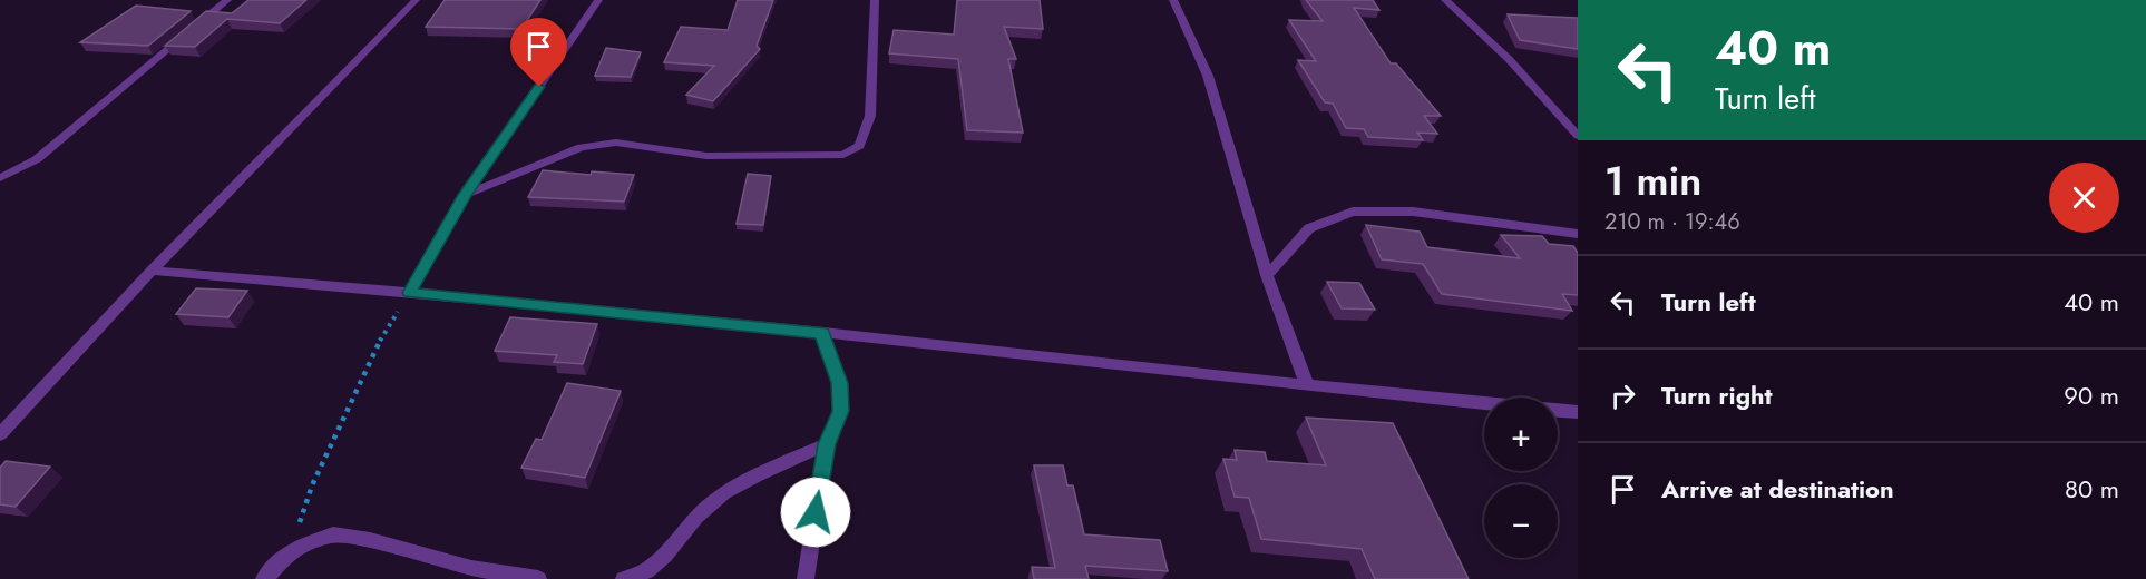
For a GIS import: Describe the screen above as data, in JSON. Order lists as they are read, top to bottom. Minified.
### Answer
{"page":{"turn":["40 m","Turn left"],"heading":["1 min","210 m · 19:46"],"list":[{"name":"Turn left","value":"40 m"},{"name":"Turn right","value":"90 m"},{"name":"Arrive at destination","value":"80 m"}],"map_buttons":["+","−"]}}
